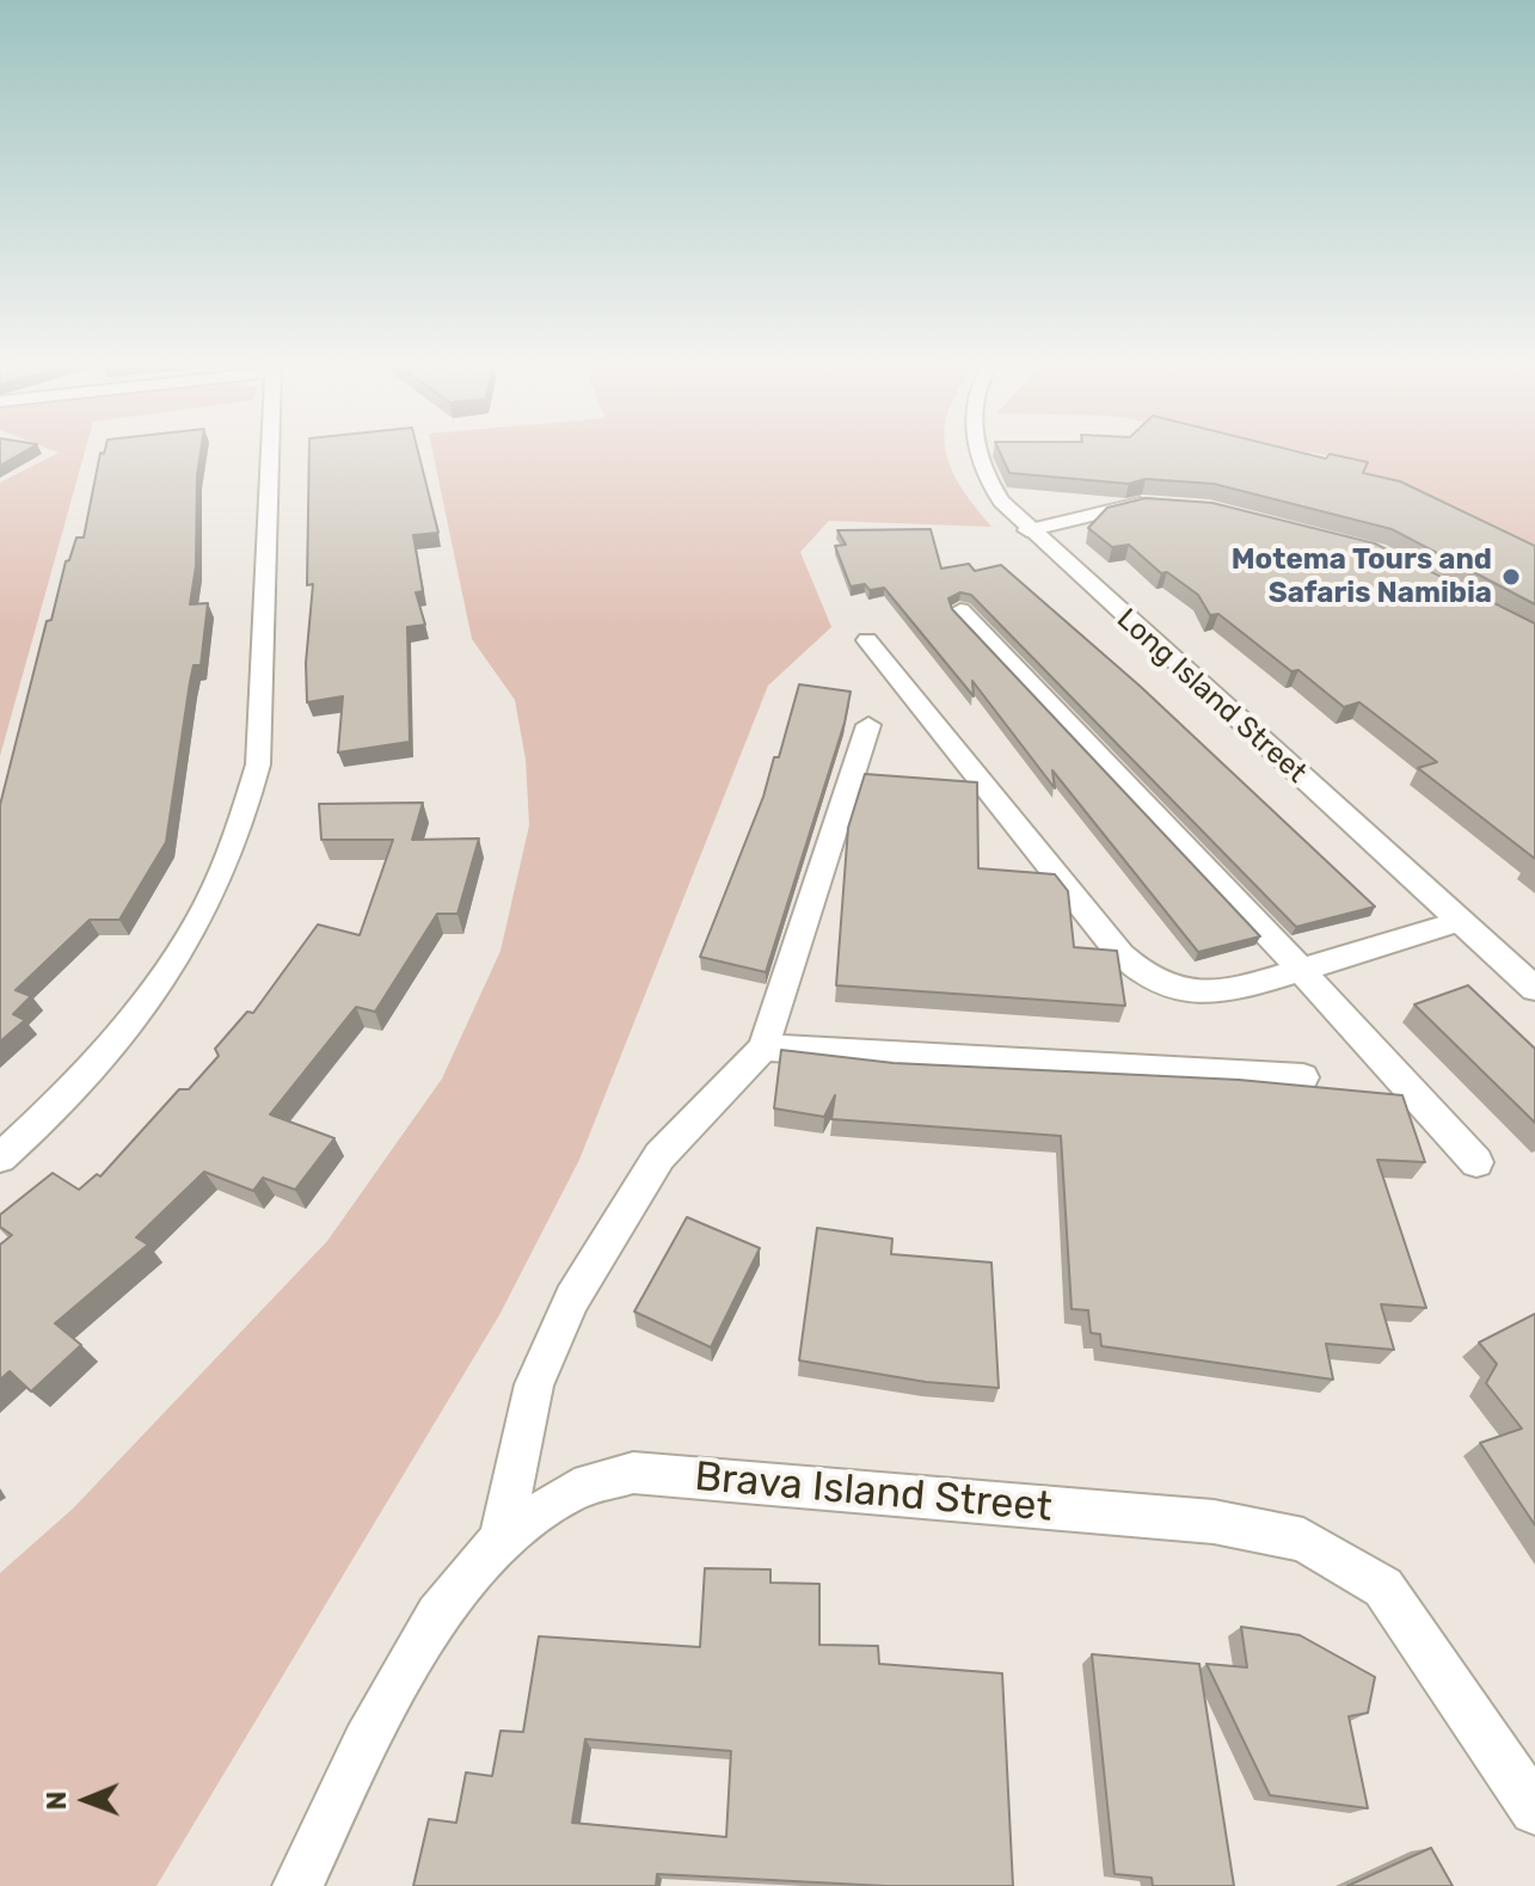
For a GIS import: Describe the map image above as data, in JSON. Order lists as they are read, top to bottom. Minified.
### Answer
{"streets":{"street":["Long Island Street","Brava Island Street"]},"places":["Motema Tours and Safaris Namibia"],"north":"left"}
